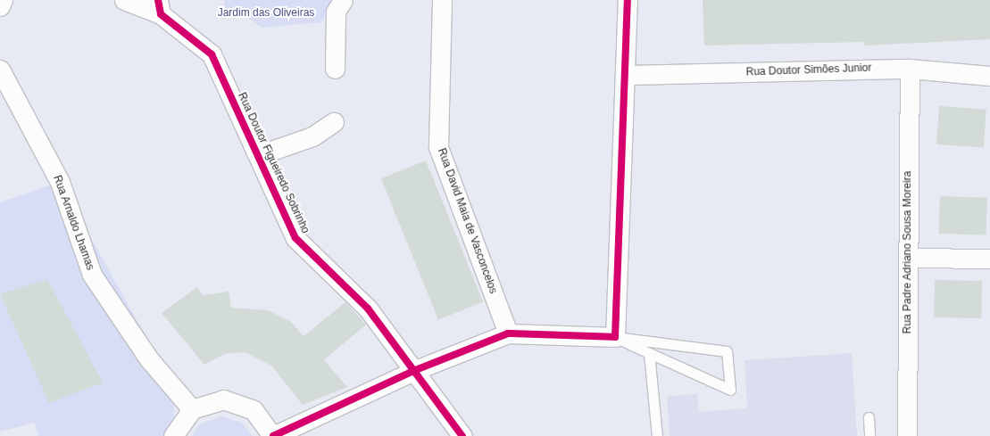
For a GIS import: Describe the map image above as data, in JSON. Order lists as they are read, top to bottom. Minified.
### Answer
{"streets":{"street":["Rua Doutor Simões Junior","Rua Doutor Figueiredo Sobrinho","Rua David Maia de Vasconcelos","Rua Arnaldo Lhamas","Rua Padre Adriano Sousa Moreira"]},"crossings":[["Rua Doutor Simões Junior","Rua Padre Adriano Sousa Moreira"]],"parks":["Jardim das Oliveiras"]}
